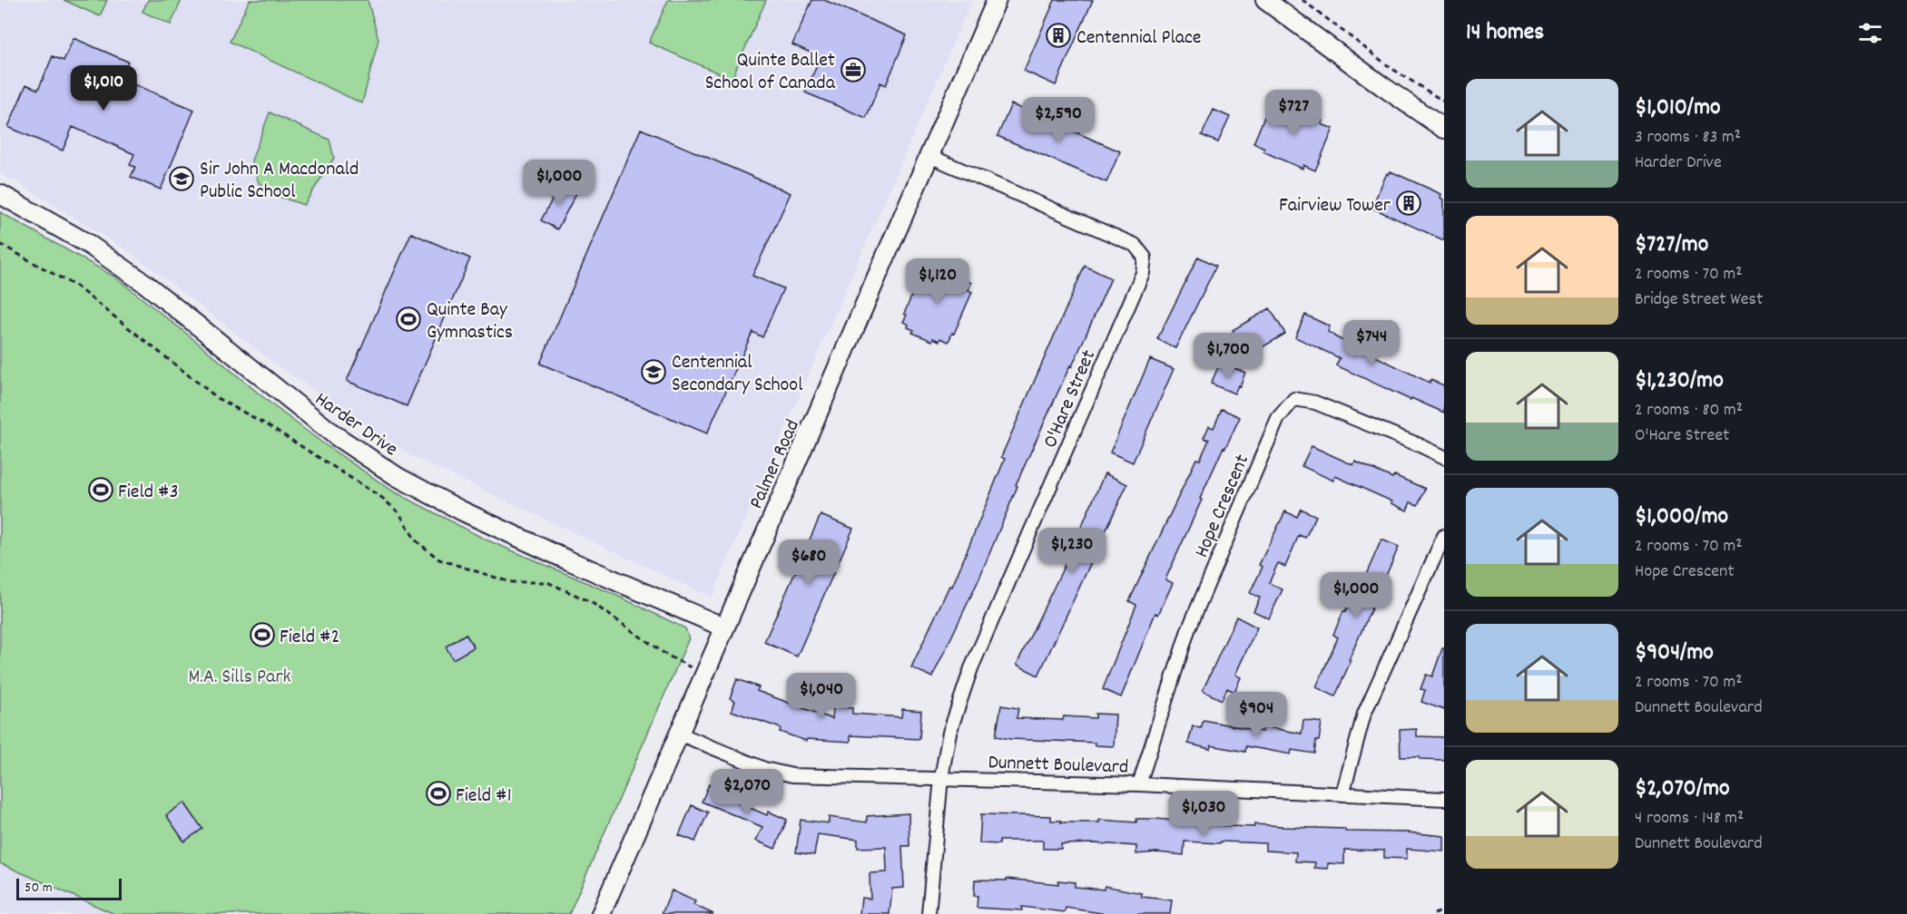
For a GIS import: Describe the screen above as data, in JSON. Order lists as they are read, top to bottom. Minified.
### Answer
{"streets":{"street":["O'Hare Street","Harder Drive","Palmer Road","Hope Crescent","Dunnett Boulevard"]},"crossings":[["O'Hare Street","Palmer Road"],["O'Hare Street","Dunnett Boulevard"],["Harder Drive","Palmer Road"],["Palmer Road","Dunnett Boulevard"],["Hope Crescent","Dunnett Boulevard"]],"parks":["M.A. Sills Park"],"places":{"building":["Centennial Place","Fairview Tower"],"office":["Quinte Ballet School of Canada"],"school or university":["Sir John A Macdonald Public School","Centennial Secondary School"],"sports":["Quinte Bay Gymnastics","Field #3","Field #2","Field #1"]},"scale_bar":"50 m","page":{"heading":"14 homes","price":["$1,010","$727","$2,590","$1,000","$1,120","$744","$1,700","$1,230","$680","$1,000","$1,040","$904","$2,070","$1,030"],"list":[{"name":"$1,010/mo","note":"3 rooms · 83 m² · Harder Drive"},{"name":"$727/mo","note":"2 rooms · 70 m² · Bridge Street West"},{"name":"$1,230/mo","note":"2 rooms · 80 m² · O'Hare Street"},{"name":"$1,000/mo","note":"2 rooms · 70 m² · Hope Crescent"},{"name":"$904/mo","note":"2 rooms · 70 m² · Dunnett Boulevard"},{"name":"$2,070/mo","note":"4 rooms · 148 m² · Dunnett Boulevard"}],"scale":"50 m"}}
